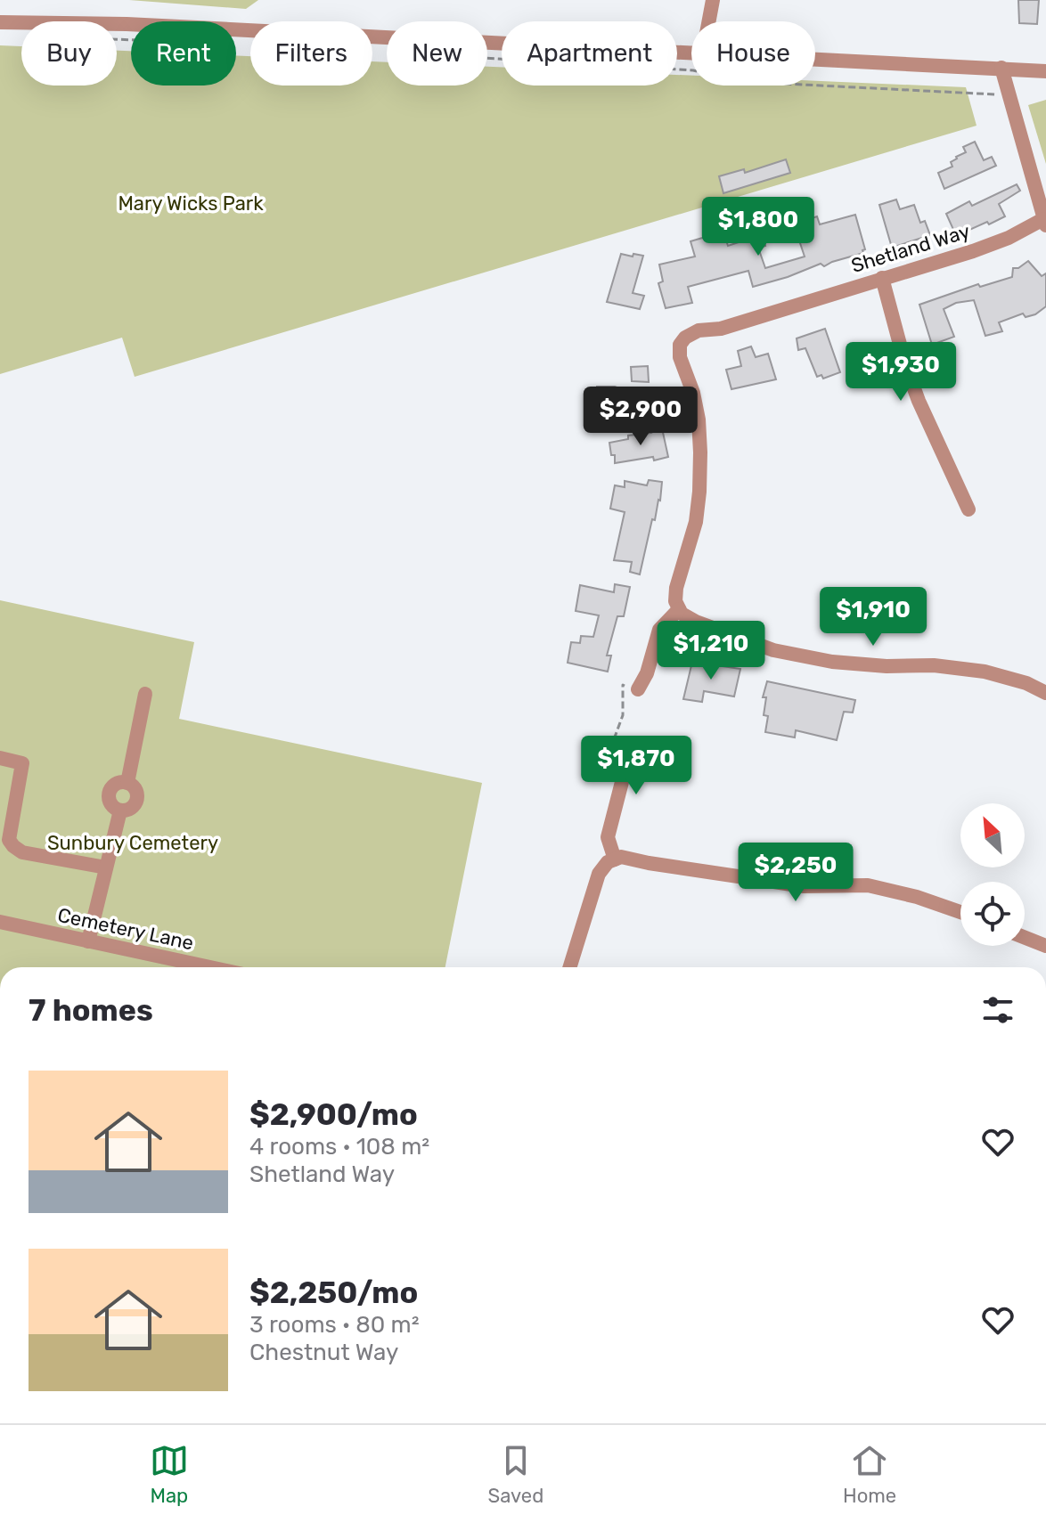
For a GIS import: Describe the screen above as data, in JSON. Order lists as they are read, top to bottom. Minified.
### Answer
{"streets":{"street":["Shetland Way","Cemetery Lane"]},"parks":["Mary Wicks Park","Sunbury Cemetery"],"north":"top left","page":{"chip":["Buy","Rent","Filters","New","Apartment","House"],"price":["$1,800","$1,930","$2,900","$1,910","$1,210","$1,870","$2,250"],"heading":"7 homes","list":[{"name":"$2,900/mo","note":"4 rooms · 108 m² · Shetland Way"},{"name":"$2,250/mo","note":"3 rooms · 80 m² · Chestnut Way"}],"tabs":["Map","Saved","Home"]}}
